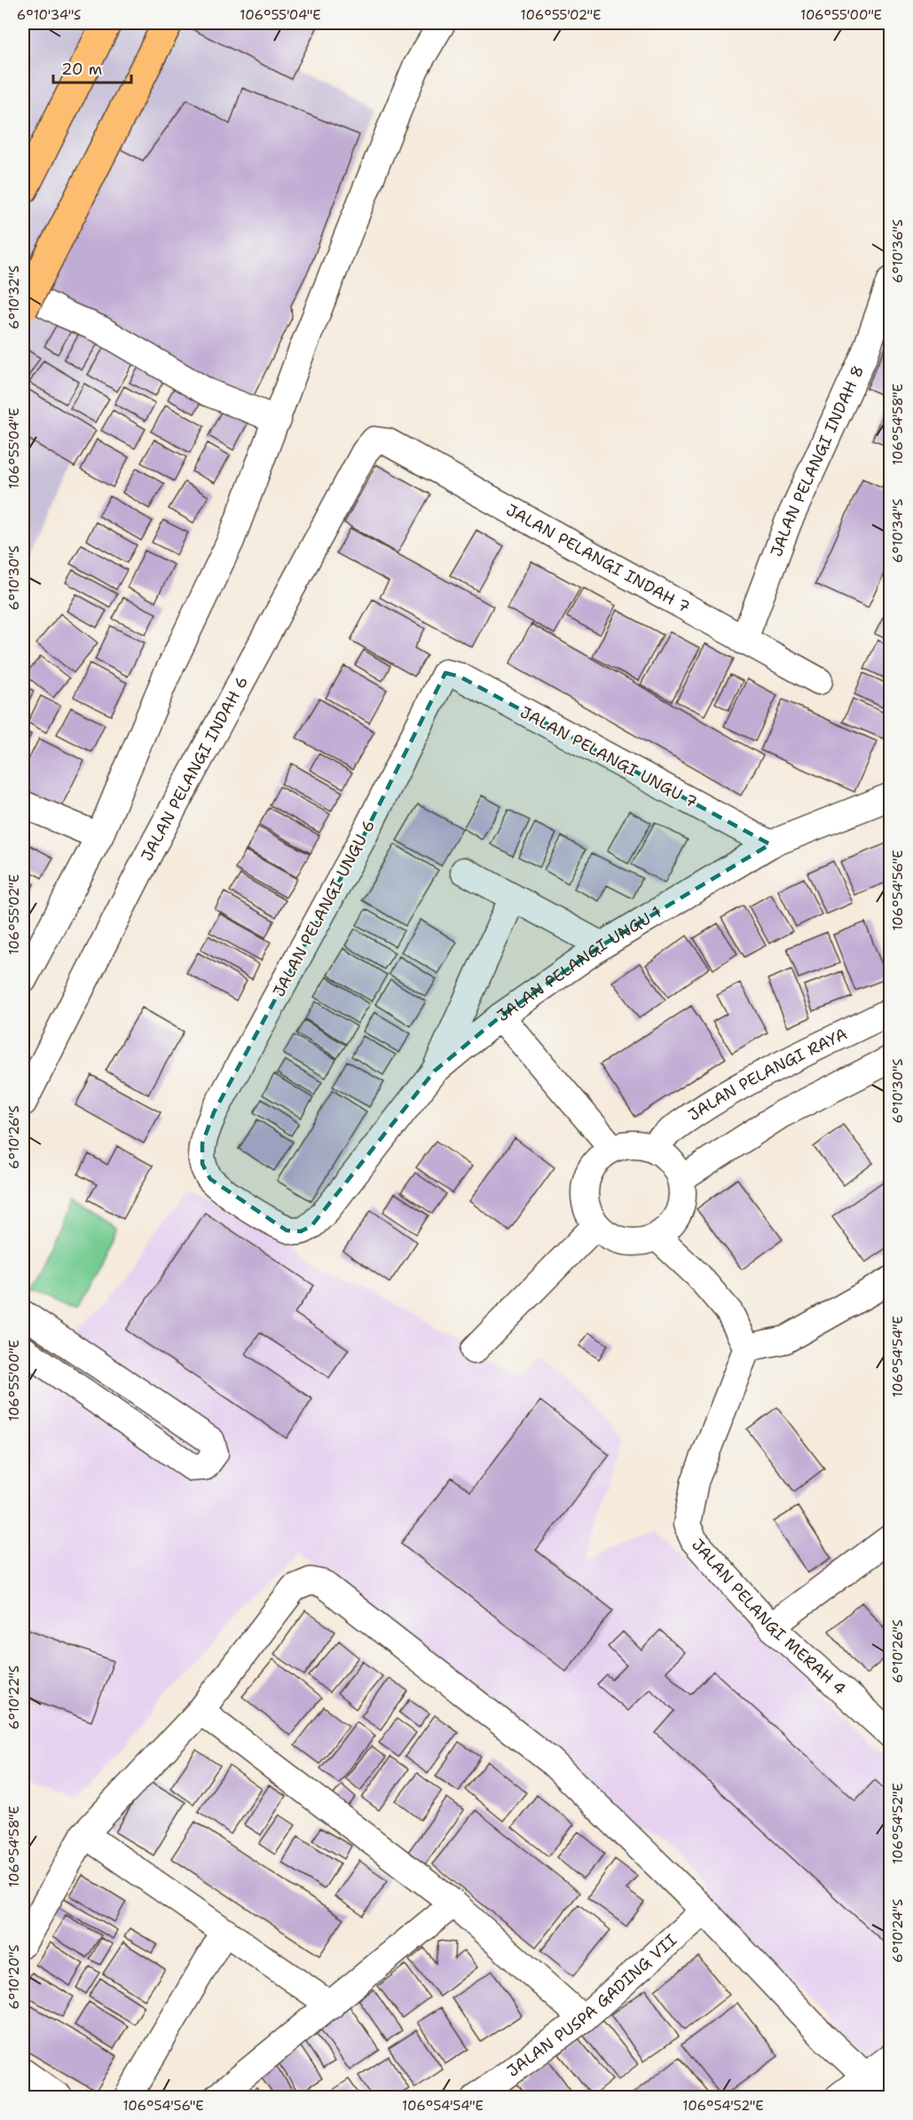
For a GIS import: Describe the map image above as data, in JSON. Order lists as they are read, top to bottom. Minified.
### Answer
{"streets":{"street":["JALAN PELANGI INDAH 8","JALAN PELANGI INDAH 7","JALAN PELANGI UNGU 7","JALAN PELANGI INDAH 6","JALAN PELANGI UNGU 6","JALAN PELANGI UNGU 1","JALAN PELANGI RAYA","JALAN PELANGI MERAH 4","JALAN PUSPA GADING VII"]},"crossings":[["JALAN PELANGI INDAH 8","JALAN PELANGI INDAH 7"],["JALAN PELANGI INDAH 7","JALAN PELANGI INDAH 6"],["JALAN PELANGI UNGU 7","JALAN PELANGI UNGU 6"],["JALAN PELANGI UNGU 7","JALAN PELANGI UNGU 1"],["JALAN PELANGI UNGU 6","JALAN PELANGI UNGU 1"]],"scale_bar":"20 m","coordinates":["6°10'34\"S","106°55'04\"E","106°55'02\"E","106°55'00\"E","6°10'36\"S","6°10'32\"S","106°54'58\"E","6°10'30\"S","106°54'56\"E","6°10'26\"S","106°54'54\"E","6°10'22\"S","106°54'52\"E","6°10'24\"S","6°10'20\"S"]}
